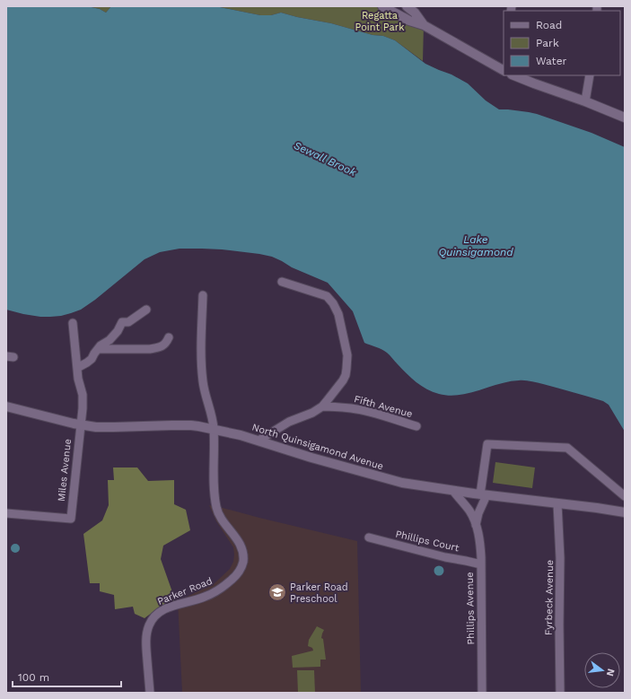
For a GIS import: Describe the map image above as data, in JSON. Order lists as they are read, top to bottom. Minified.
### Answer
{"streets":{"main road":["North Quinsigamond Avenue"],"street":["Fifth Avenue","Miles Avenue","Phillips Court","Parker Road","Fyrbeck Avenue","Phillips Avenue"]},"crossings":[["North Quinsigamond Avenue","Miles Avenue"],["North Quinsigamond Avenue","Parker Road"],["North Quinsigamond Avenue","Fyrbeck Avenue"],["North Quinsigamond Avenue","Phillips Avenue"],["Phillips Court","Phillips Avenue"]],"water":["Sewall Brook","Lake Quinsigamond"],"parks":["Regatta Point Park"],"places":{"school or university":["Parker Road Preschool"]},"legend":["Road","Park","Water"],"scale_bar":"100 m","north":"right"}
